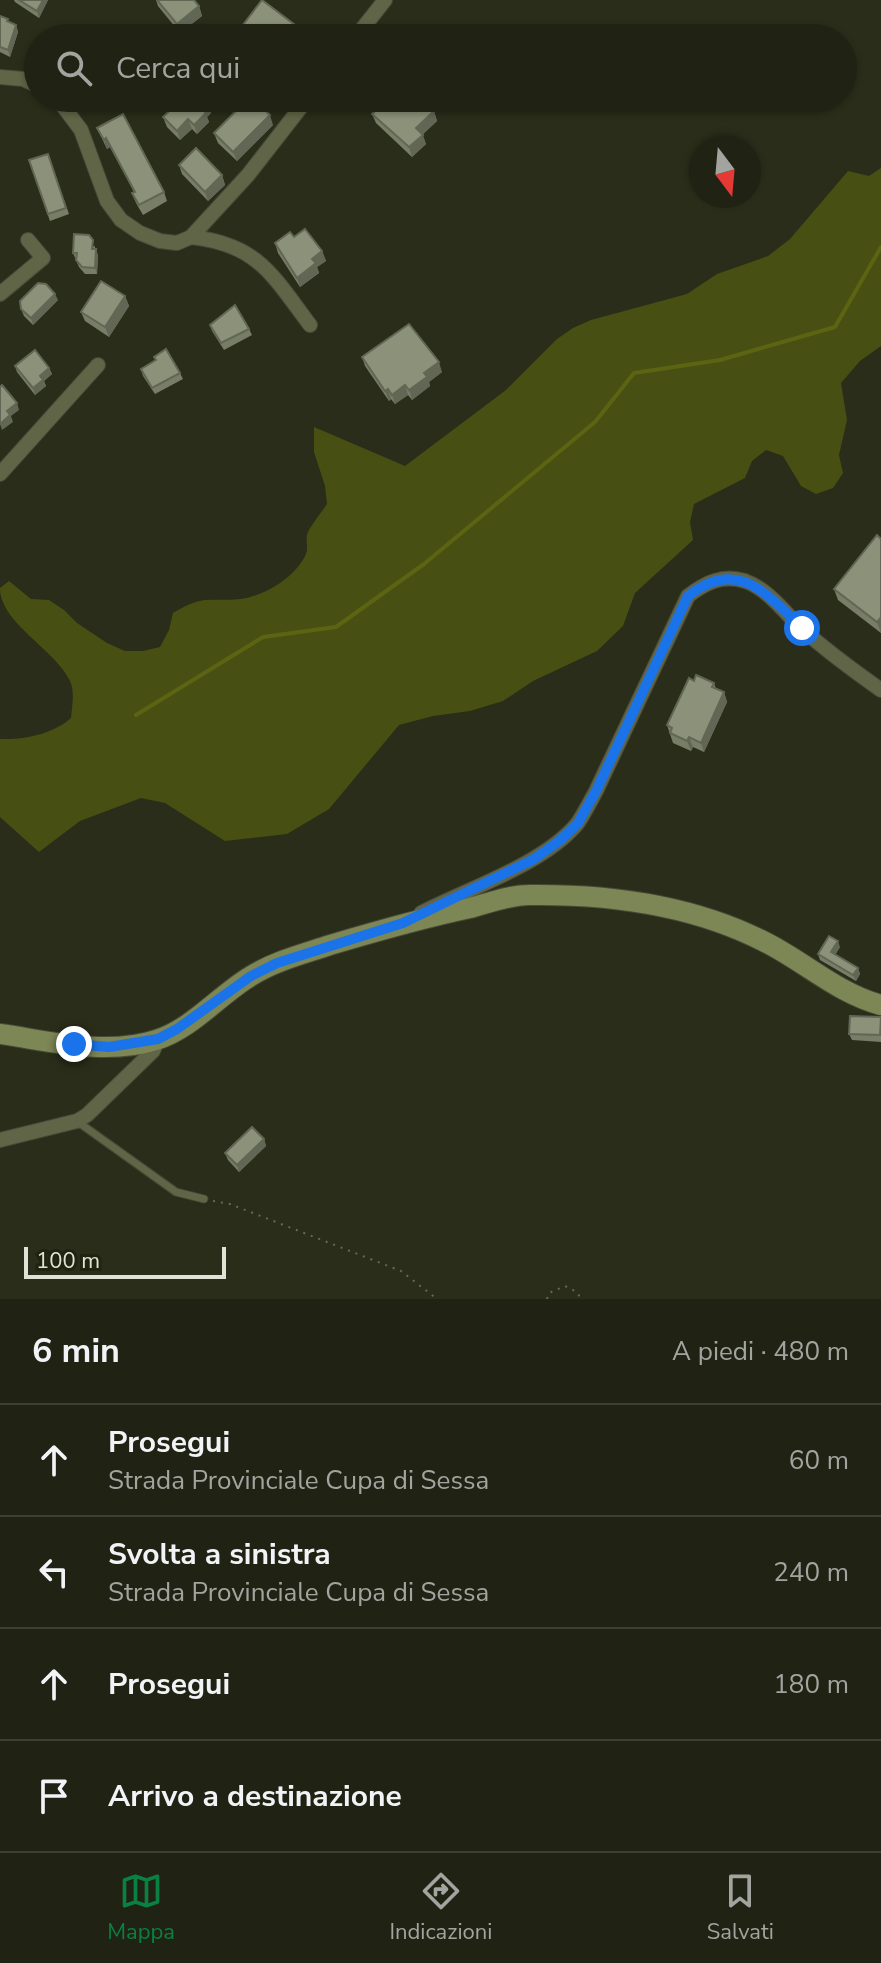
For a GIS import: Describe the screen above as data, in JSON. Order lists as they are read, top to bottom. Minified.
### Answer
{"scale_bar":"100 m","north":"bottom","page":{"search":"Cerca qui","scale":"100 m","heading":["6 min","A piedi · 480 m"],"list":[["Prosegui","Strada Provinciale Cupa di Sessa","60 m"],["Svolta a sinistra","Strada Provinciale Cupa di Sessa","240 m"],["Prosegui","180 m"],"Arrivo a destinazione"],"nav":["Mappa","Indicazioni","Salvati"]}}
